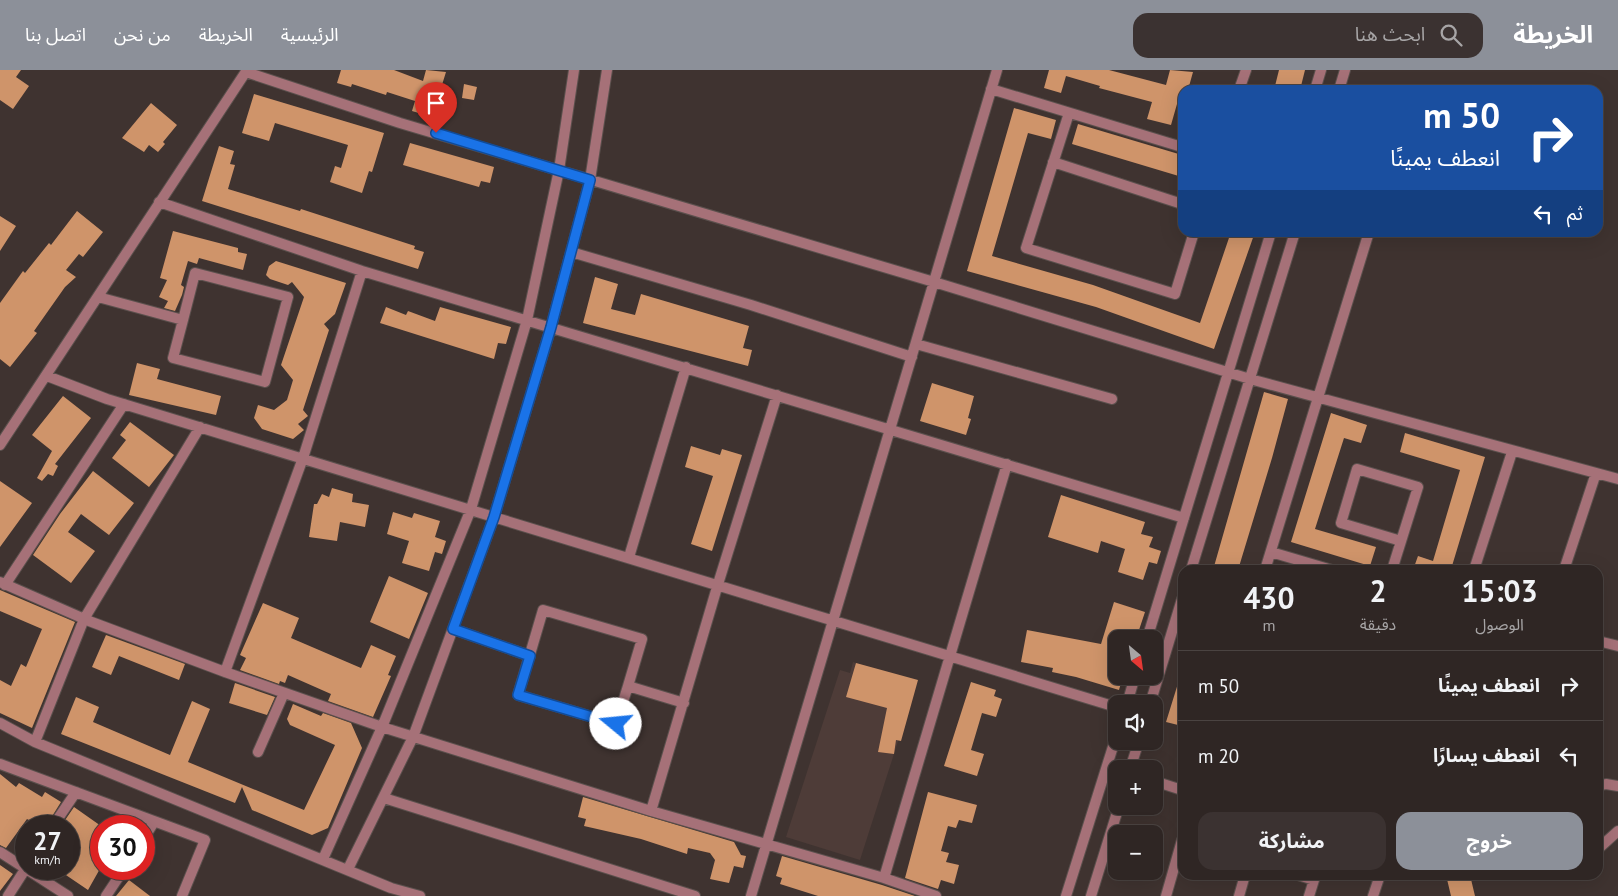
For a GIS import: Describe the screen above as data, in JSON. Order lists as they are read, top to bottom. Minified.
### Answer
{"north":"bottom right","page":{"header":"الخريطة","search":"ابحث هنا","nav":["الرئيسية","الخريطة","من نحن","اتصل بنا"],"turn":["50 m","انعطف يمينًا"],"then":"ثم","eta":["15:03","الوصول","2","دقيقة","430","m"],"map_buttons":["+","−"],"list":[{"name":"انعطف يمينًا","value":"50 m"},{"name":"انعطف يسارًا","value":"20 m"}],"buttons":["خروج","مشاركة"],"speed":"27 km/h","limit":"30"}}
